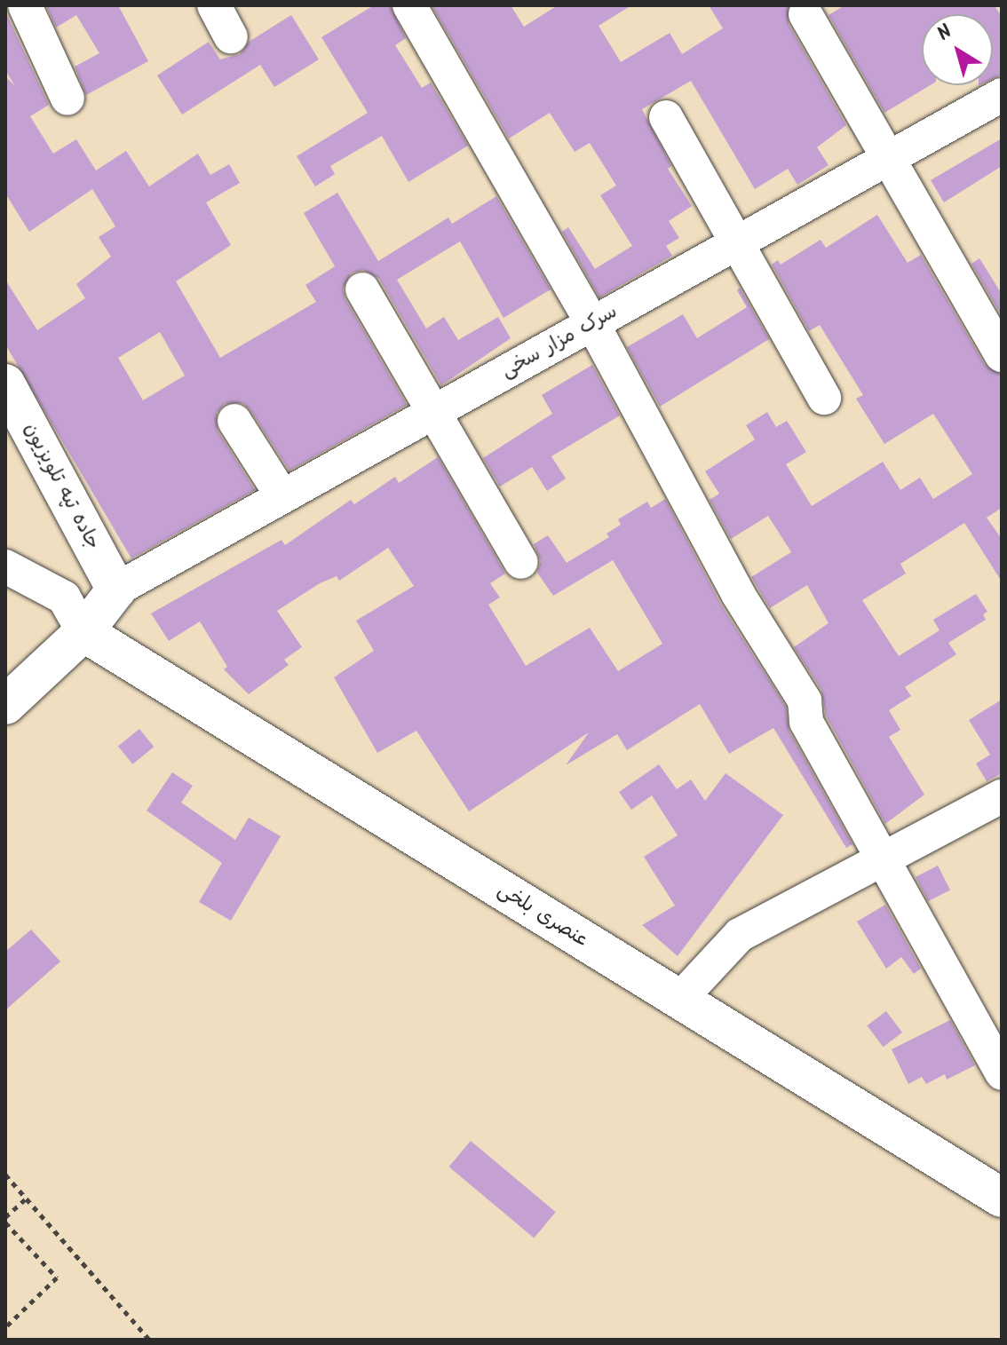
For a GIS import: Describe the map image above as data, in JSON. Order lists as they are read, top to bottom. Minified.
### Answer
{"streets":{"street":["سرک مزار سخی","جاده تپه تلویزیون","عنصری بلخی"]},"crossings":[["سرک مزار سخی","جاده تپه تلویزیون"]],"north":"top left"}
